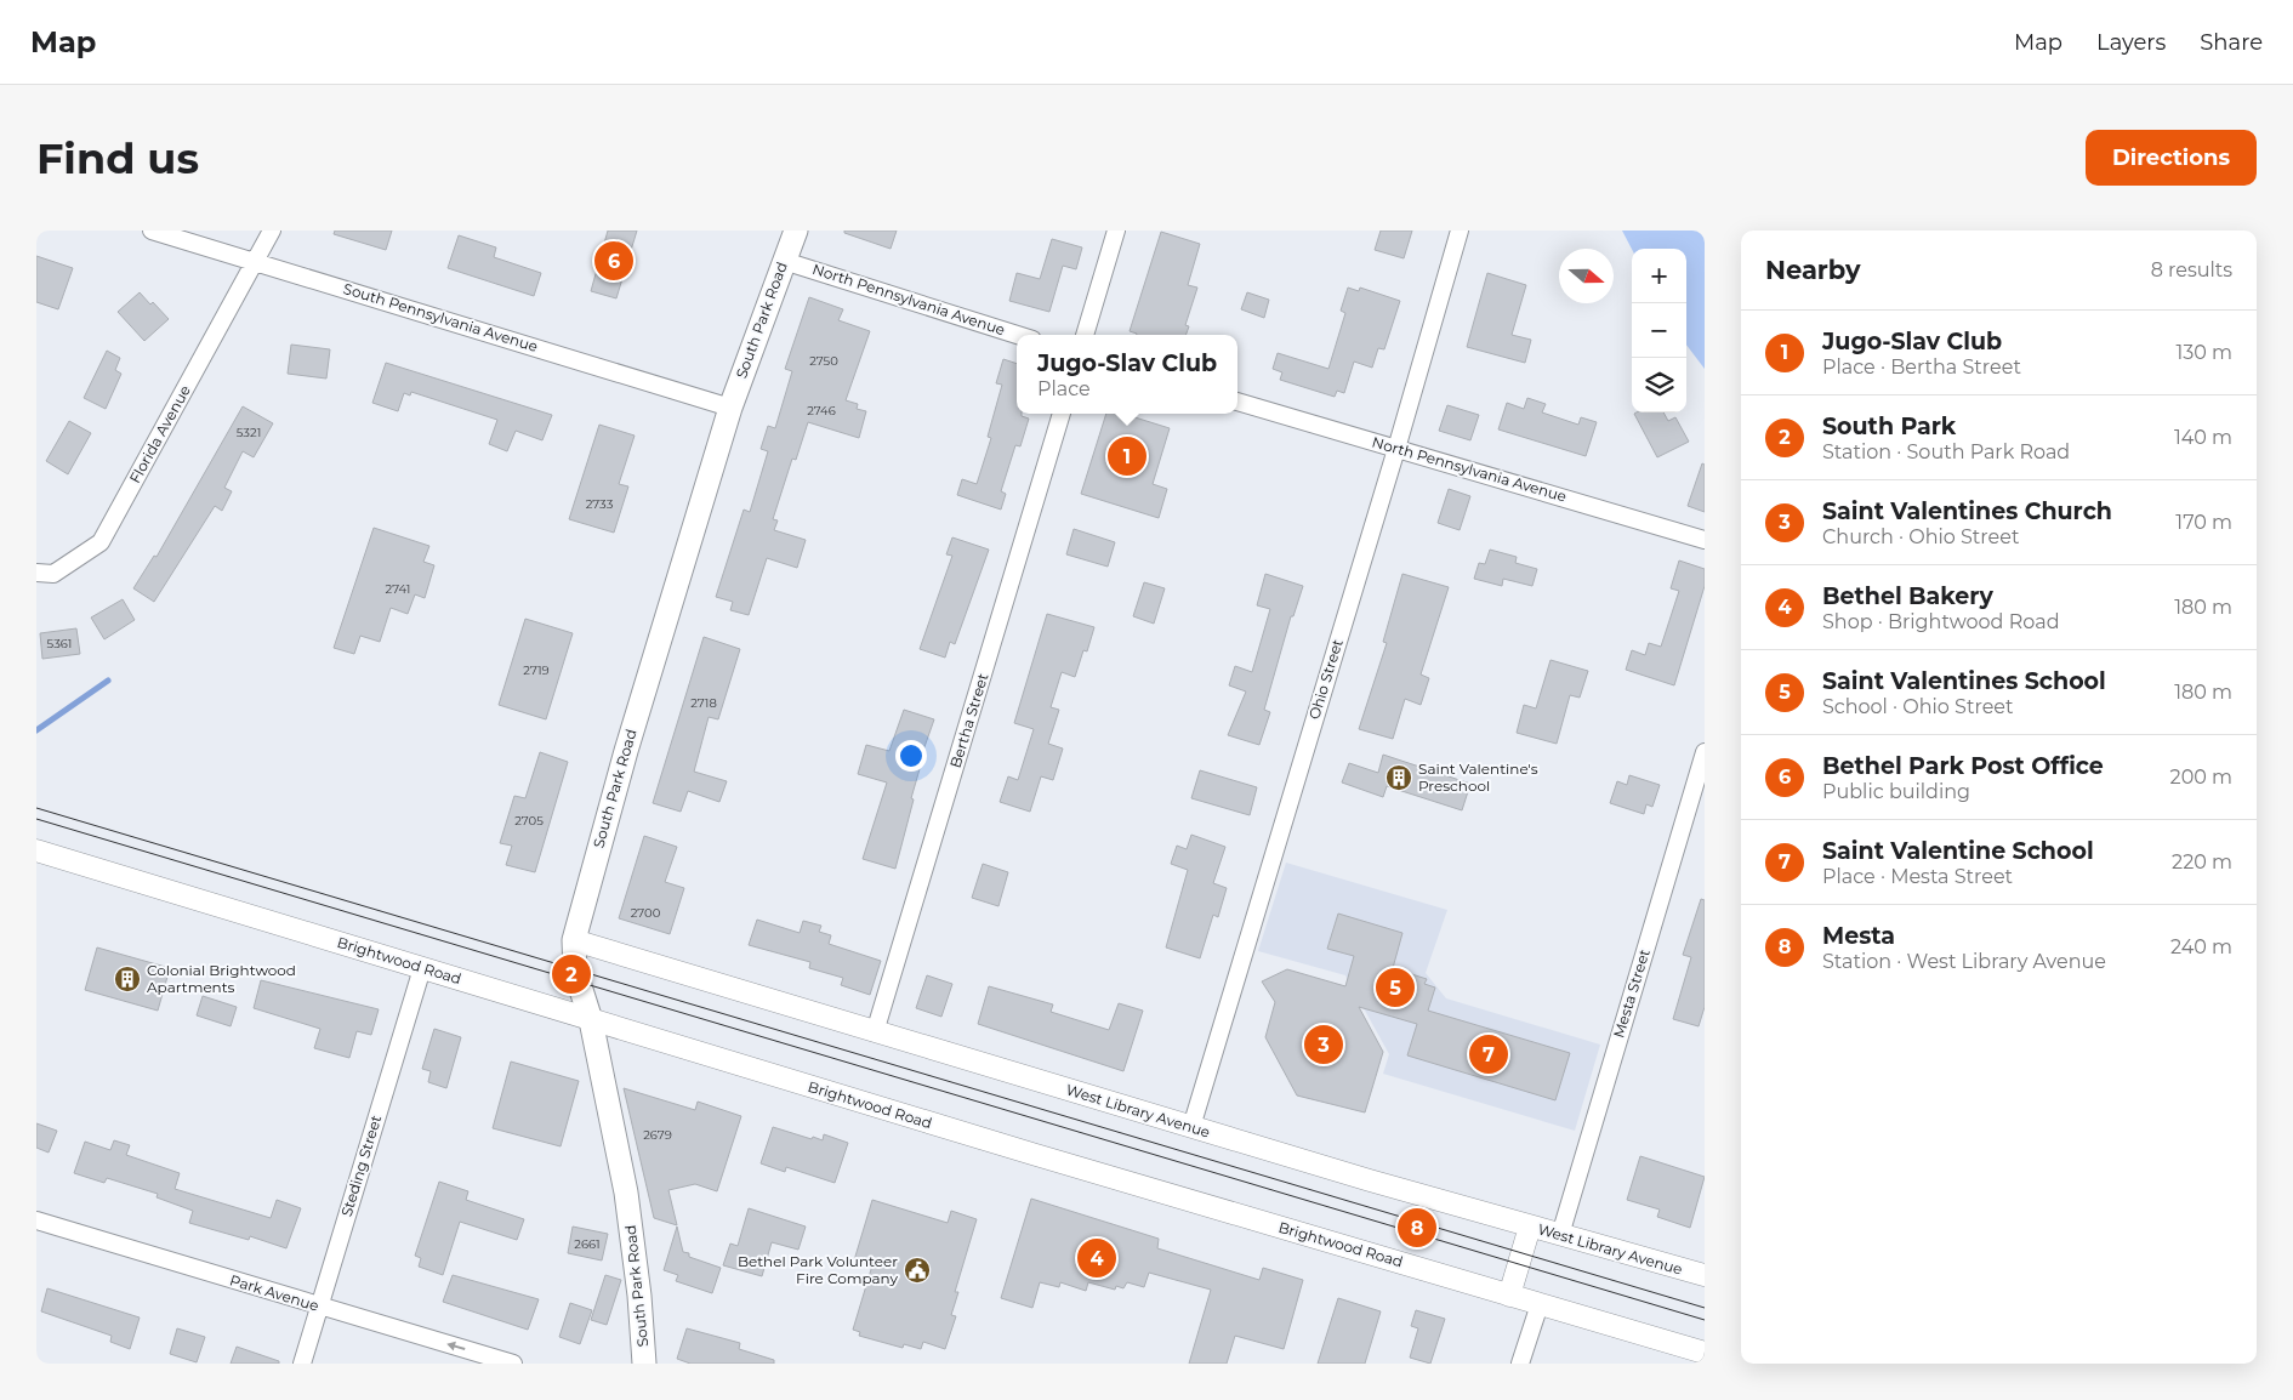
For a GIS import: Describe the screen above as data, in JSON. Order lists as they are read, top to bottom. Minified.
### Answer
{"streets":{"main road":["South Park Road"],"street":["North Pennsylvania Avenue","South Pennsylvania Avenue","Florida Avenue","Ohio Street","Bertha Street","Brightwood Road","Mesta Street","West Library Avenue","Steding Street","Park Avenue"]},"crossings":[["North Pennsylvania Avenue","South Park Road"],["North Pennsylvania Avenue","Ohio Street"],["South Pennsylvania Avenue","South Park Road"],["South Pennsylvania Avenue","Florida Avenue"],["South Park Road","Brightwood Road"],["South Park Road","West Library Avenue"],["Ohio Street","West Library Avenue"],["Bertha Street","West Library Avenue"],["Brightwood Road","Steding Street"],["Mesta Street","West Library Avenue"],["Steding Street","Park Avenue"]],"one_way":["Park Avenue"],"places":{"building":["Saint Valentine's Preschool","Colonial Brightwood Apartments"],"public building":["Bethel Park Volunteer Fire Company"]},"house_numbers":["2750","2746","5321","2733","2741","5361","2719","2718","2705","2700","2679","2661"],"north":"right","page":{"header":"Map","nav":["Map","Layers","Share"],"buttons":"Directions","title":"Find us","heading":["Nearby","8 results"],"pins":["6","1","2","5","3","7","8","4"],"map_buttons":["+","−"],"list":[{"mark":"1","name":"Jugo-Slav Club","note":"Place · Bertha Street","value":"130 m"},{"mark":"2","name":"South Park","note":"Station · South Park Road","value":"140 m"},{"mark":"3","name":"Saint Valentines Church","note":"Church · Ohio Street","value":"170 m"},{"mark":"4","name":"Bethel Bakery","note":"Shop · Brightwood Road","value":"180 m"},{"mark":"5","name":"Saint Valentines School","note":"School · Ohio Street","value":"180 m"},{"mark":"6","name":"Bethel Park Post Office","note":"Public building","value":"200 m"},{"mark":"7","name":"Saint Valentine School","note":"Place · Mesta Street","value":"220 m"},{"mark":"8","name":"Mesta","note":"Station · West Library Avenue","value":"240 m"}],"popup":["Jugo-Slav Club","Place"]}}
